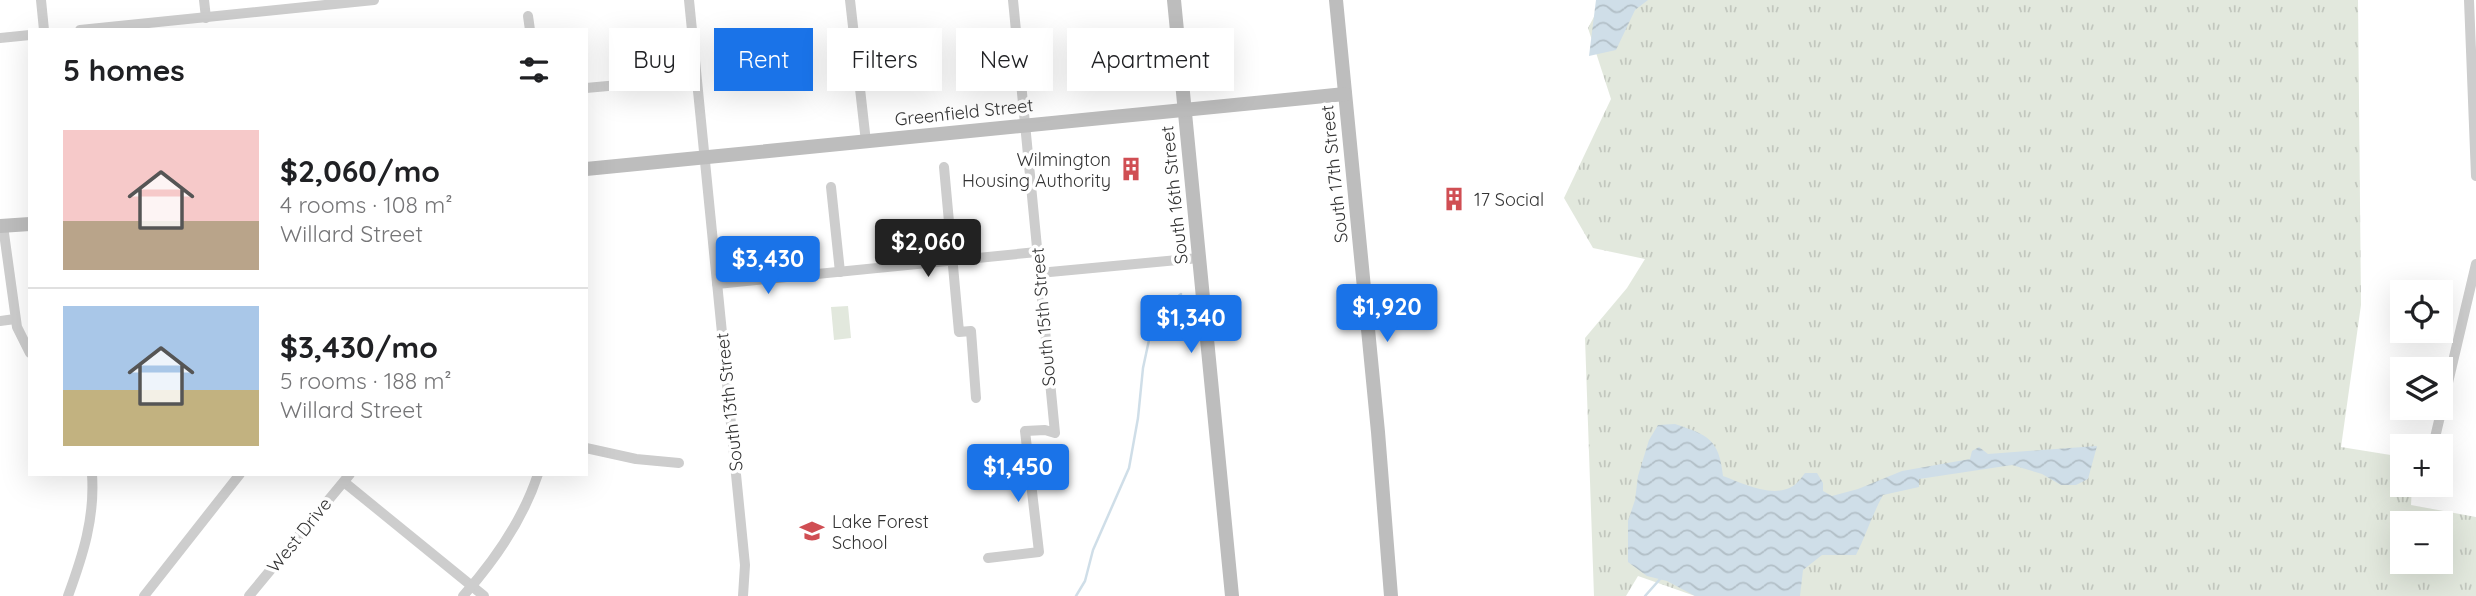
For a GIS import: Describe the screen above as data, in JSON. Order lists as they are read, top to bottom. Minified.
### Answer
{"streets":{"main road":["Greenfield Street","South 17th Street","South 16th Street"],"street":["South 15th Street","South 13th Street","West Drive"]},"crossings":[["Greenfield Street","South 17th Street"],["Greenfield Street","South 16th Street"],["Greenfield Street","South 15th Street"],["Greenfield Street","South 13th Street"]],"places":{"building":["Wilmington Housing Authority","17 Social"],"school or university":["Lake Forest School"]},"page":{"chip":["Buy","Rent","Filters","New","Apartment"],"heading":"5 homes","list":[{"name":"$2,060/mo","note":"4 rooms · 108 m² · Willard Street"},{"name":"$3,430/mo","note":"5 rooms · 188 m² · Willard Street"}],"price":["$2,060","$3,430","$1,920","$1,340","$1,450"],"map_buttons":["+","−"]}}
